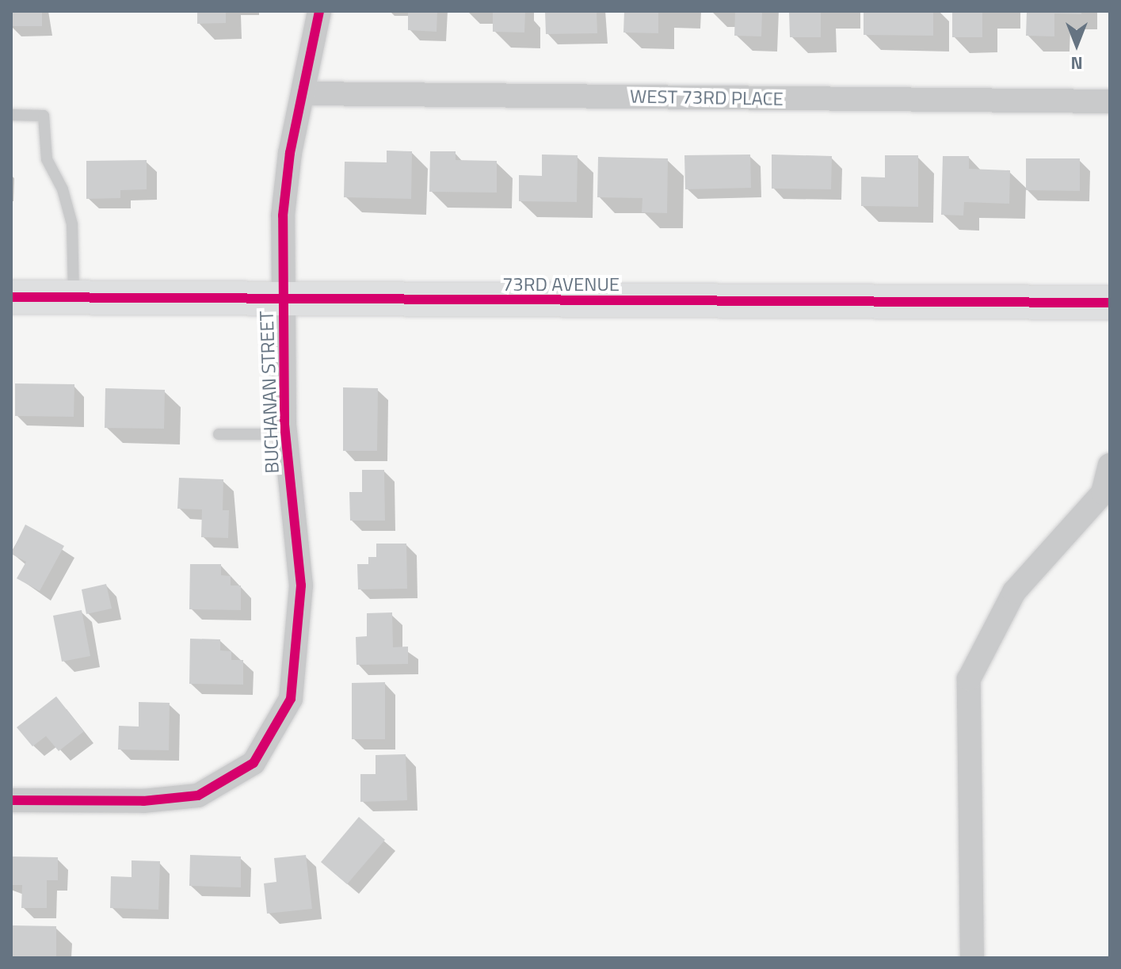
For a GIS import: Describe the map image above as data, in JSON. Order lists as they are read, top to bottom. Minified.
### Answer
{"streets":{"street":["WEST 73RD PLACE","73RD AVENUE","BUCHANAN STREET"]},"crossings":[["WEST 73RD PLACE","BUCHANAN STREET"],["73RD AVENUE","BUCHANAN STREET"]],"north":"bottom"}
